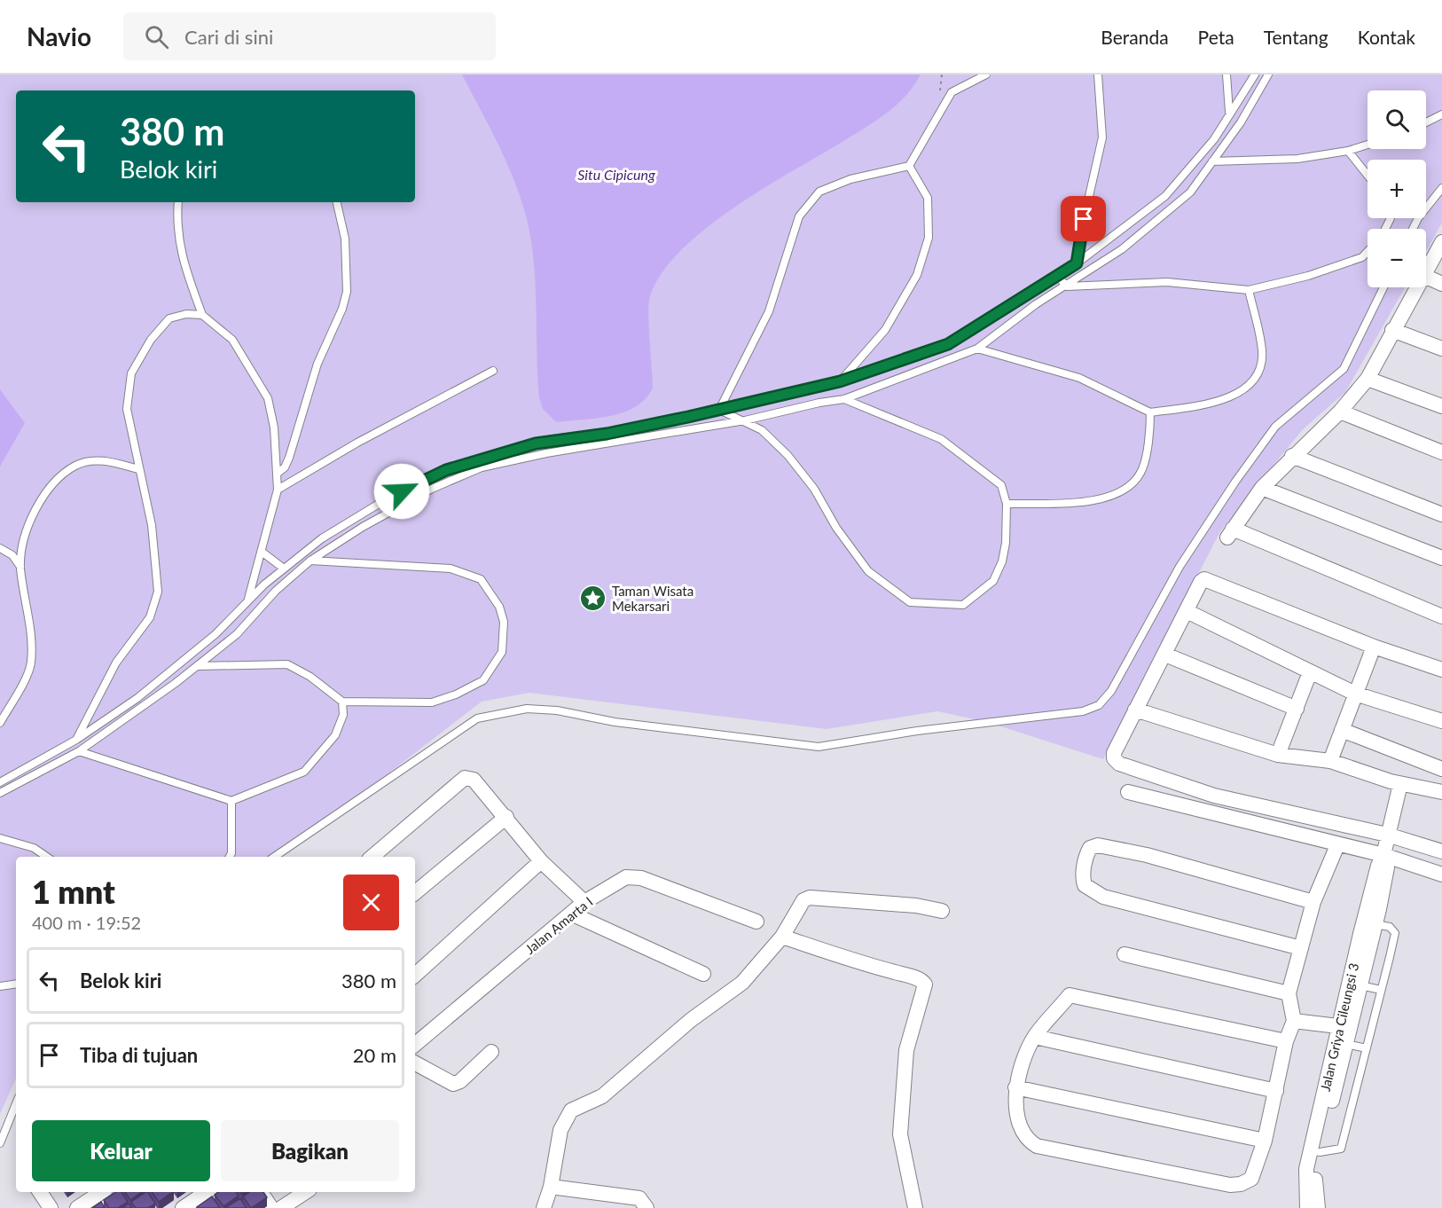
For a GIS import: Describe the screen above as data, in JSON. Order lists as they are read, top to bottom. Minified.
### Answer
{"streets":{"street":["Jalan Amarta I","Jalan Griya Cileungsi 3"]},"water":["Situ Cipicung"],"places":{"place":["Taman Wisata Mekarsari"]},"page":{"header":"Navio","search":"Cari di sini","nav":["Beranda","Peta","Tentang","Kontak"],"map_buttons":["+","−"],"turn":["380 m","Belok kiri"],"heading":["1 mnt","400 m · 19:52"],"list":[{"name":"Belok kiri","value":"380 m"},{"name":"Tiba di tujuan","value":"20 m"}],"buttons":["Keluar","Bagikan"]}}
